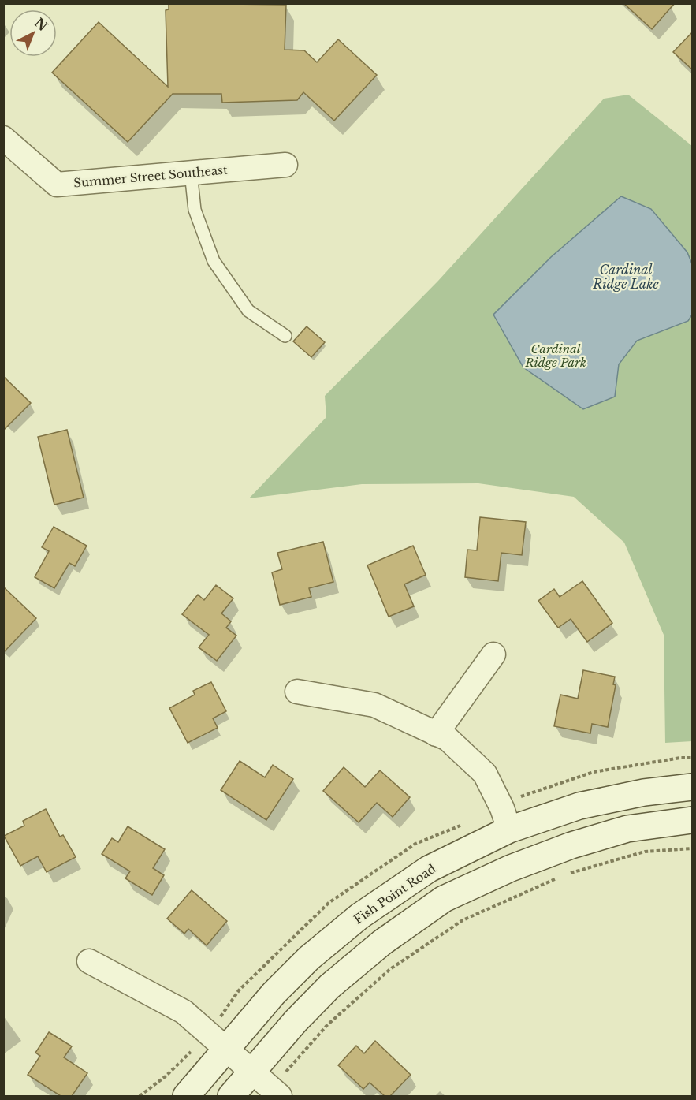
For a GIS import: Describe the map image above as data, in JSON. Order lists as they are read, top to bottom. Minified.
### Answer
{"streets":{"street":["Summer Street Southeast","Fish Point Road"]},"water":["Cardinal Ridge Lake"],"parks":["Cardinal Ridge Park"],"north":"top right"}
